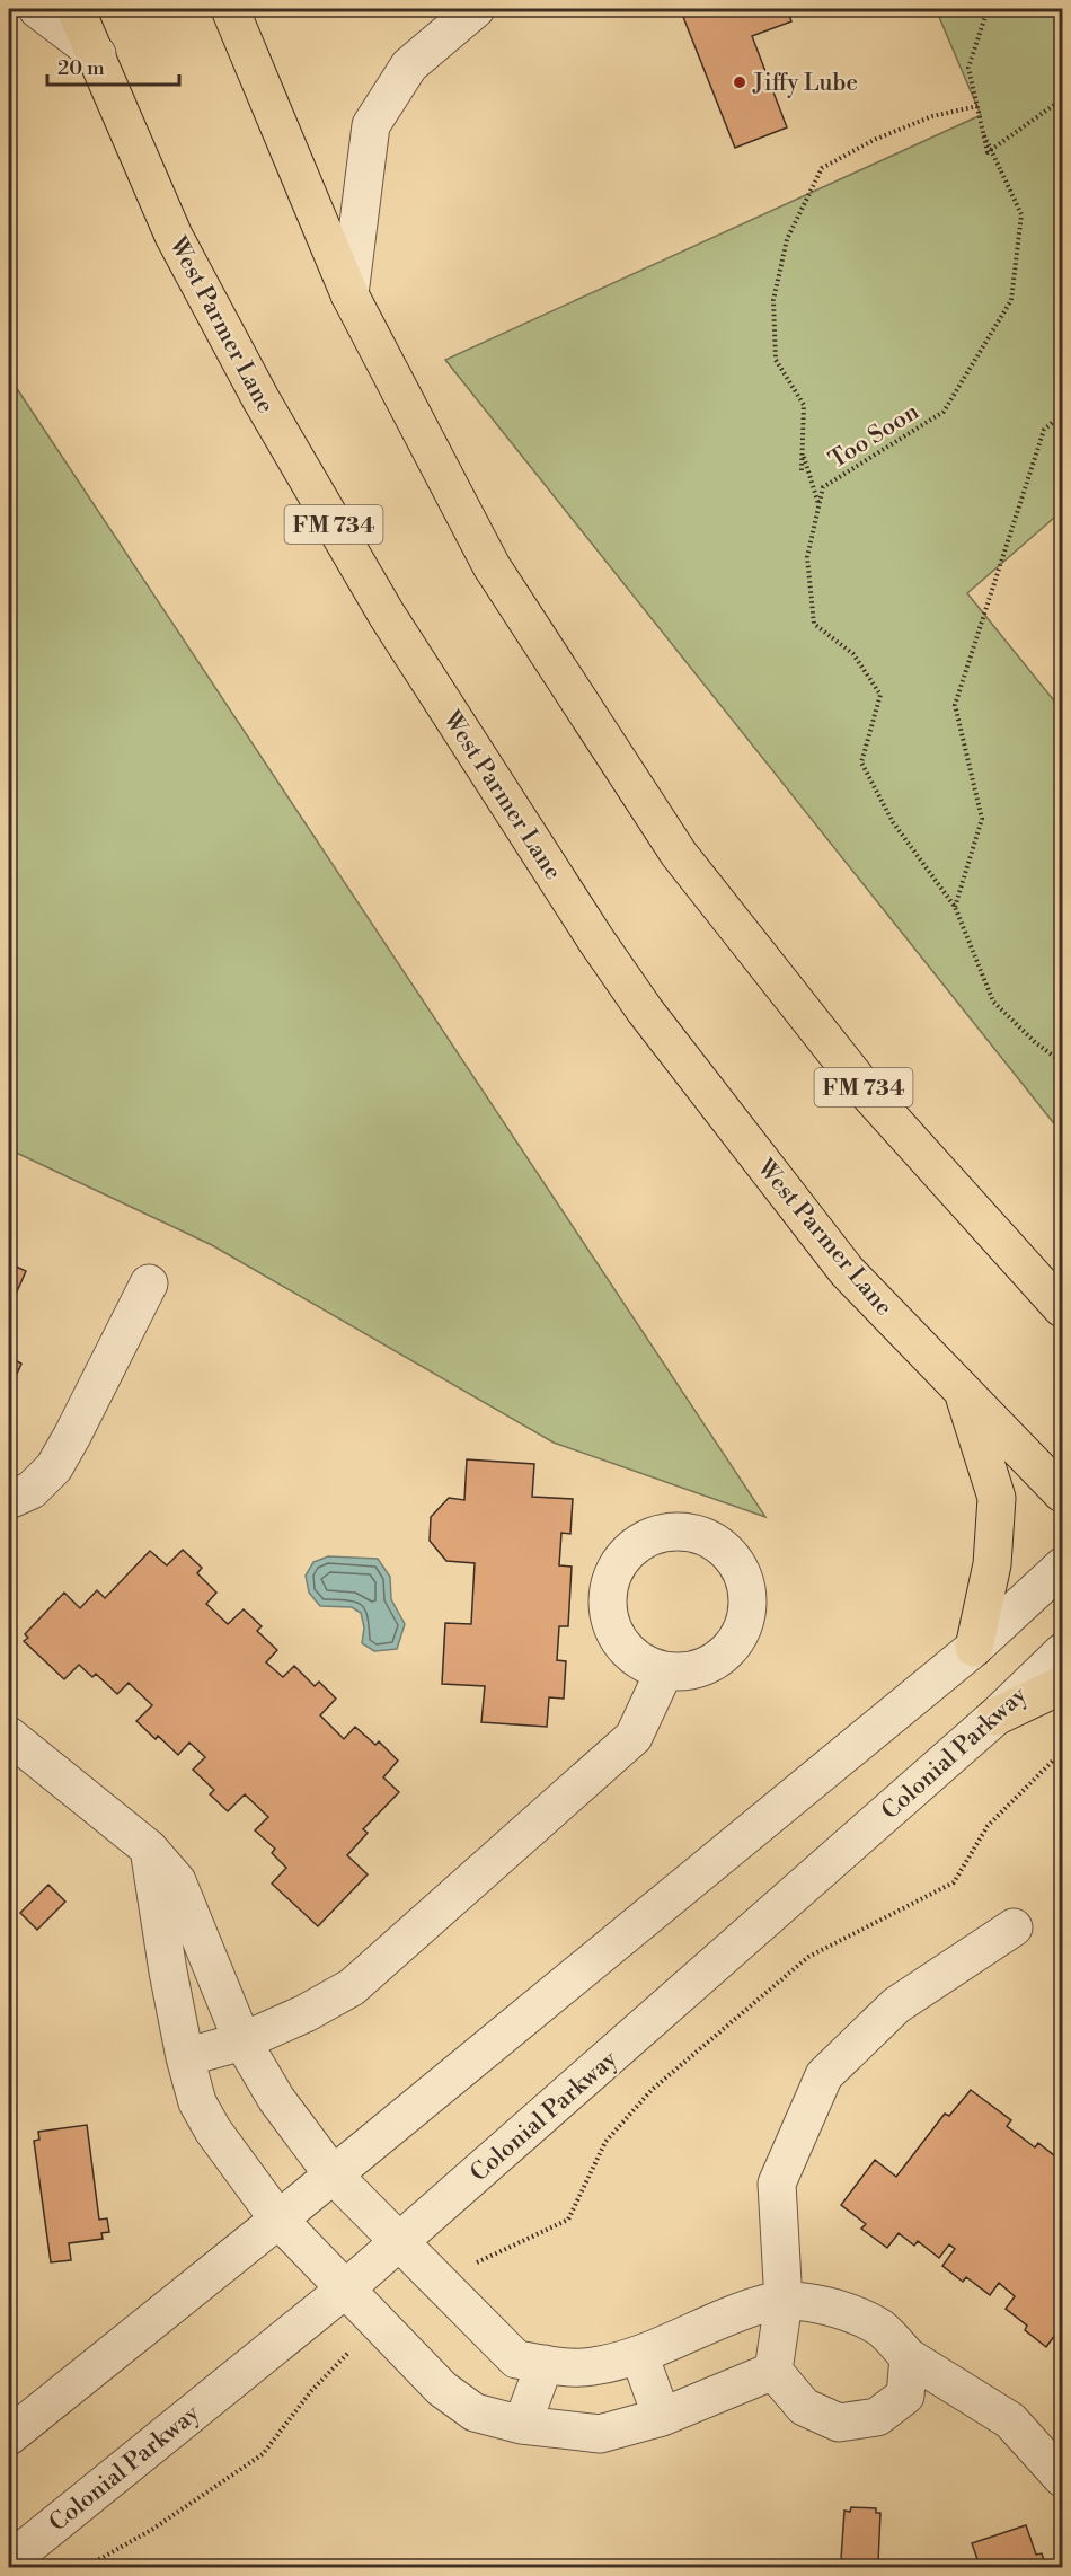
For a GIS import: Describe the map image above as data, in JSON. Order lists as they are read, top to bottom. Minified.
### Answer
{"streets":{"main road":["West Parmer Lane","FM 734"],"street":["Colonial Parkway"],"path":["Too Soon"]},"places":["Jiffy Lube"],"scale_bar":"20 m"}
